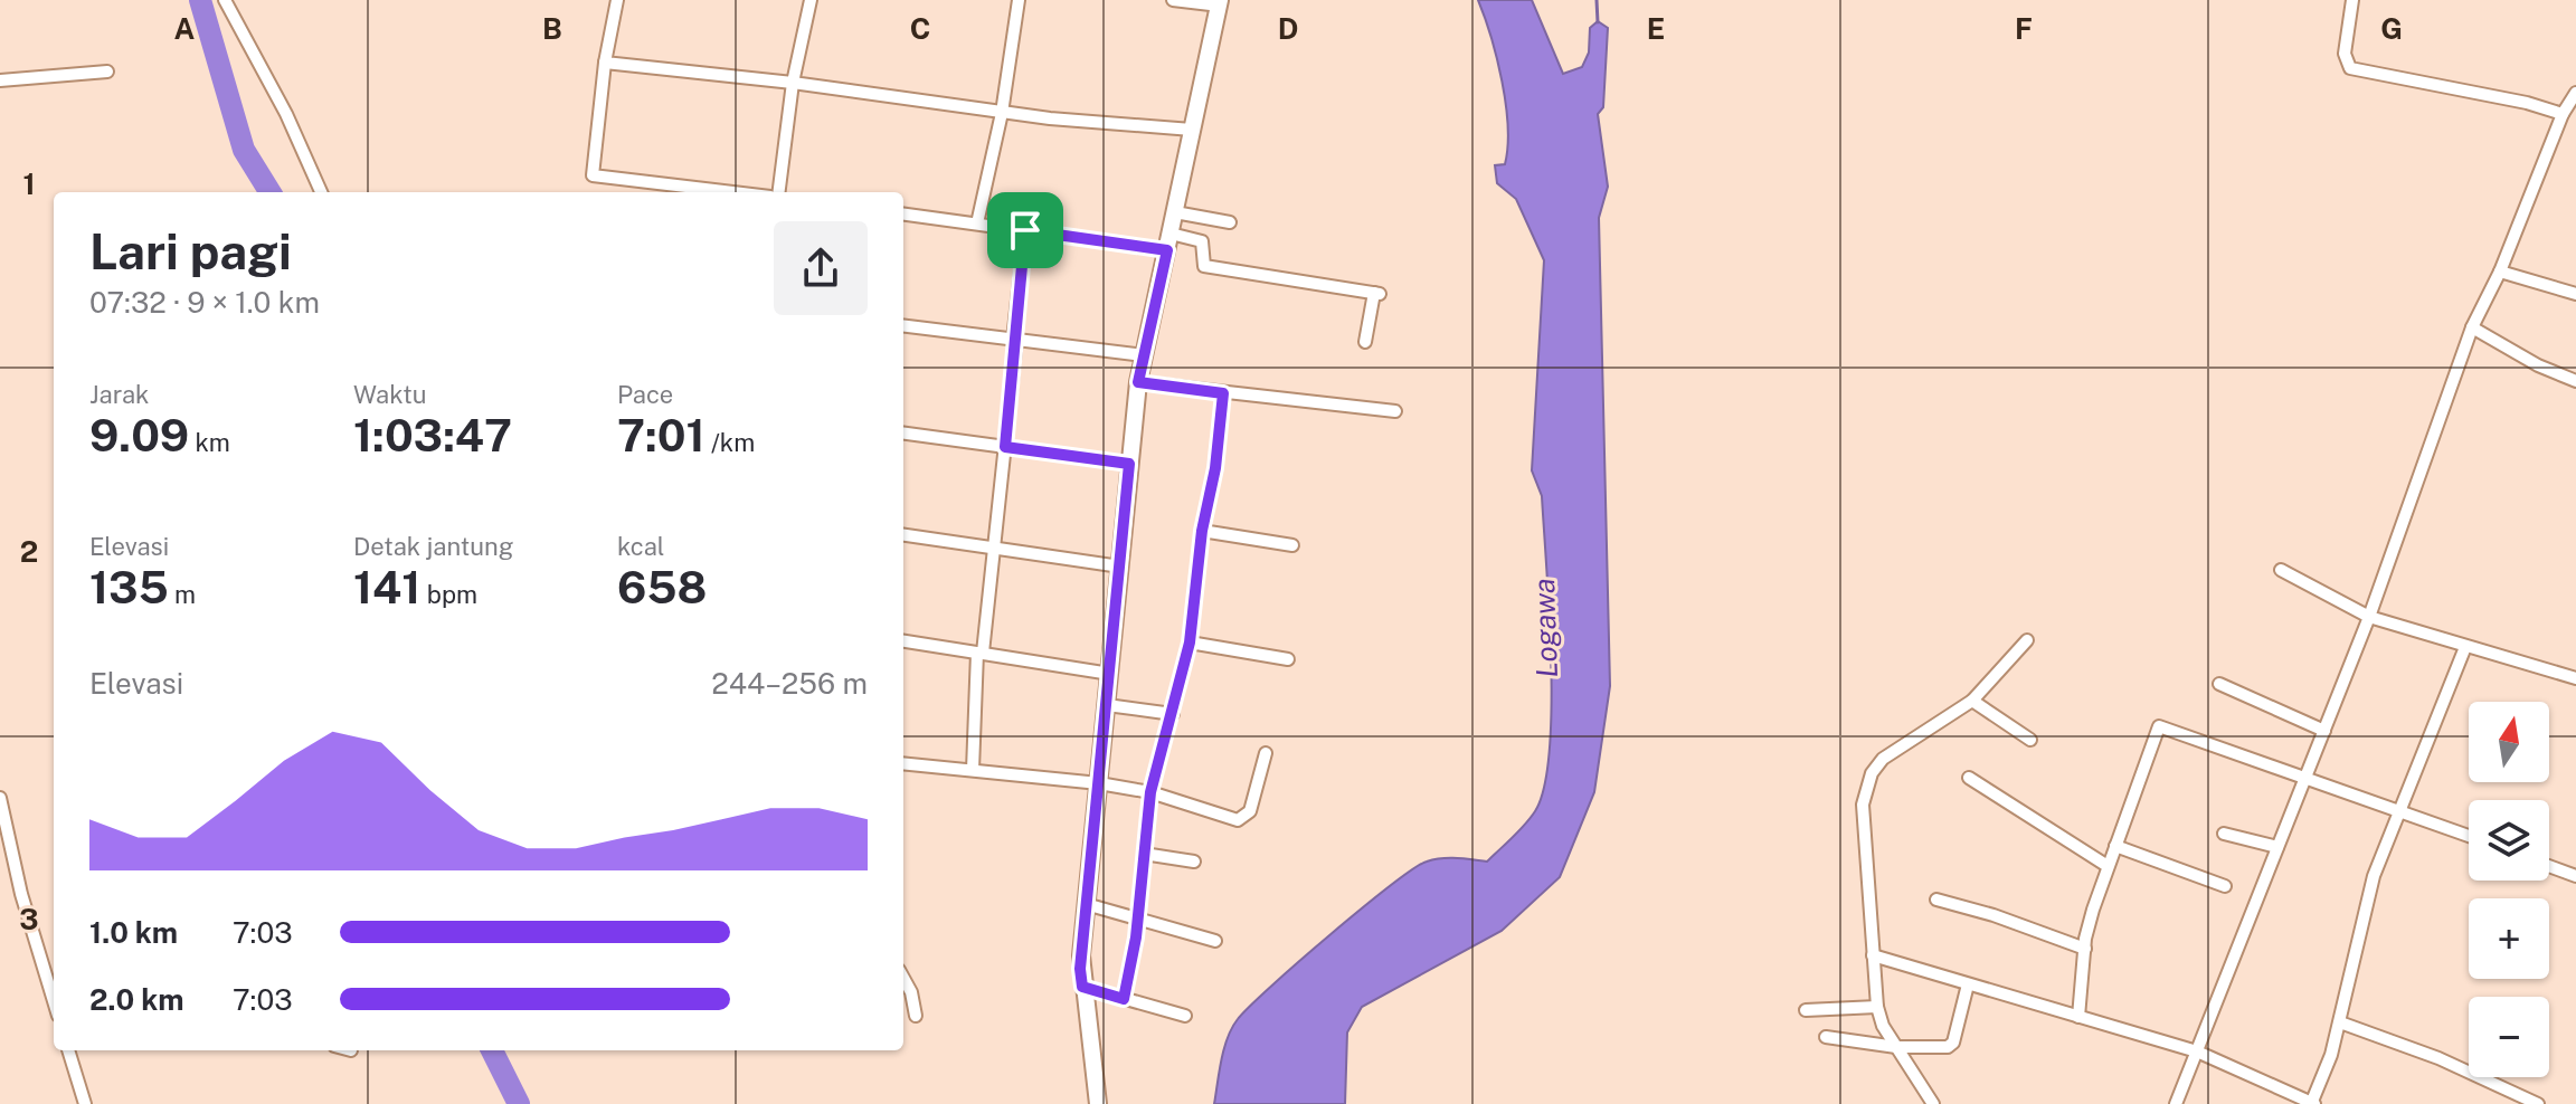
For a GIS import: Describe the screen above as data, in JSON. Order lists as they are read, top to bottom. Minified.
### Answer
{"water":["Logawa"],"north":"top","page":{"heading":["Lari pagi","07:32 · 9 × 1.0 km"],"stats":[["Jarak","9.09 km"],["Waktu","1:03:47"],["Pace","7:01 /km"],["Elevasi","135 m"],["Detak jantung","141 bpm"],["kcal","658"]],"chart":["Elevasi","244–256 m"],"map_buttons":["+","−"],"list":[{"name":"1.0 km","note":"7:03"},{"name":"2.0 km","note":"7:03"}]},"grid":{"columns":["A","B","C","D","E","F","G"],"rows":["1","2","3"]}}
